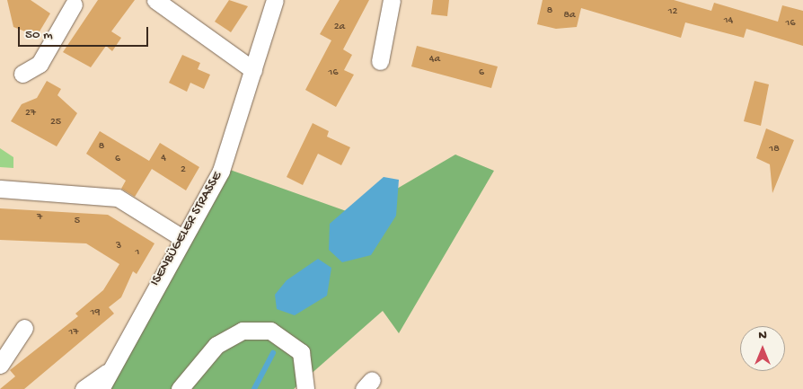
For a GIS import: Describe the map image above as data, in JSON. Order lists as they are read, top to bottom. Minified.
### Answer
{"streets":{"street":["ISENBÜGELER STRASSE"]},"house_numbers":["8","12","8a","14","16","2a","4a","16","6","27","25","8","18","4","6","2","7","5","3","1","19","17"],"scale_bar":"50 m","north":"top"}
